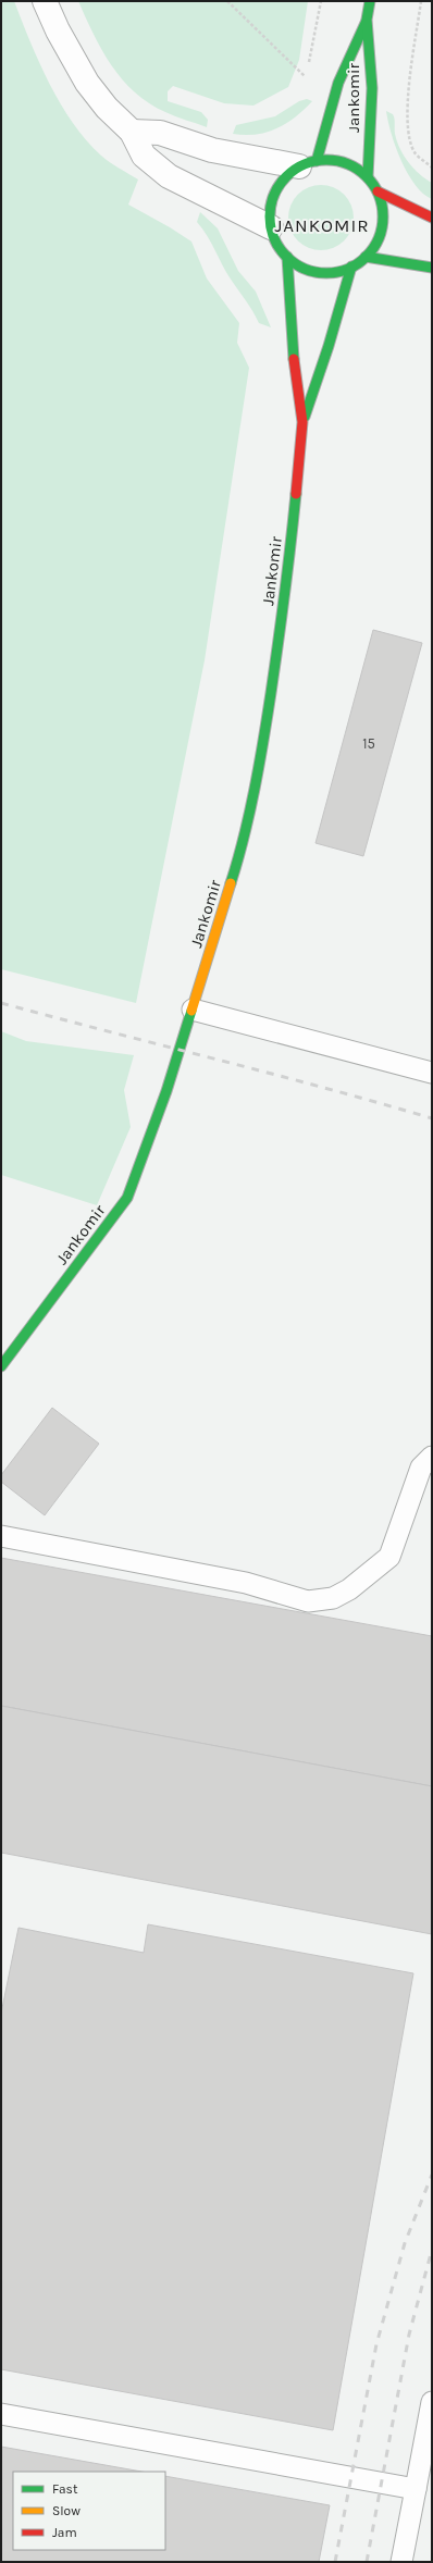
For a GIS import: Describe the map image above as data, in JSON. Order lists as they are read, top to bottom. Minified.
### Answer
{"streets":{"street":["Jankomir"]},"districts":["JANKOMIR"],"house_numbers":["15"],"legend":["Fast","Slow","Jam"]}
